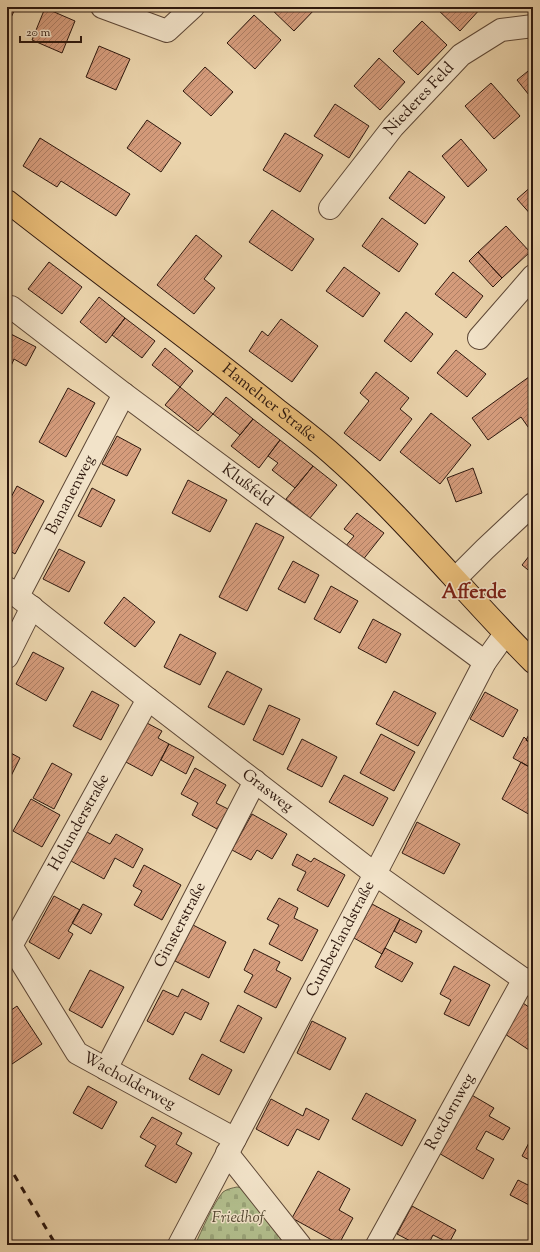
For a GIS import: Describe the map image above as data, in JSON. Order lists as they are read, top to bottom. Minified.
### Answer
{"streets":{"main road":["Hamelner Straße"],"street":["Niederes Feld","Klußfeld","Bananenweg","Grasweg","Holunderstraße","Ginsterstraße","Cumberlandstraße","Wacholderweg","Rotdornweg"]},"crossings":[["Hamelner Straße","Cumberlandstraße"],["Klußfeld","Bananenweg"],["Klußfeld","Cumberlandstraße"],["Bananenweg","Grasweg"],["Grasweg","Holunderstraße"],["Grasweg","Ginsterstraße"],["Grasweg","Cumberlandstraße"],["Grasweg","Rotdornweg"],["Holunderstraße","Wacholderweg"],["Ginsterstraße","Wacholderweg"],["Cumberlandstraße","Wacholderweg"]],"districts":["Afferde"],"parks":["Friedhof"],"scale_bar":"20 m"}
